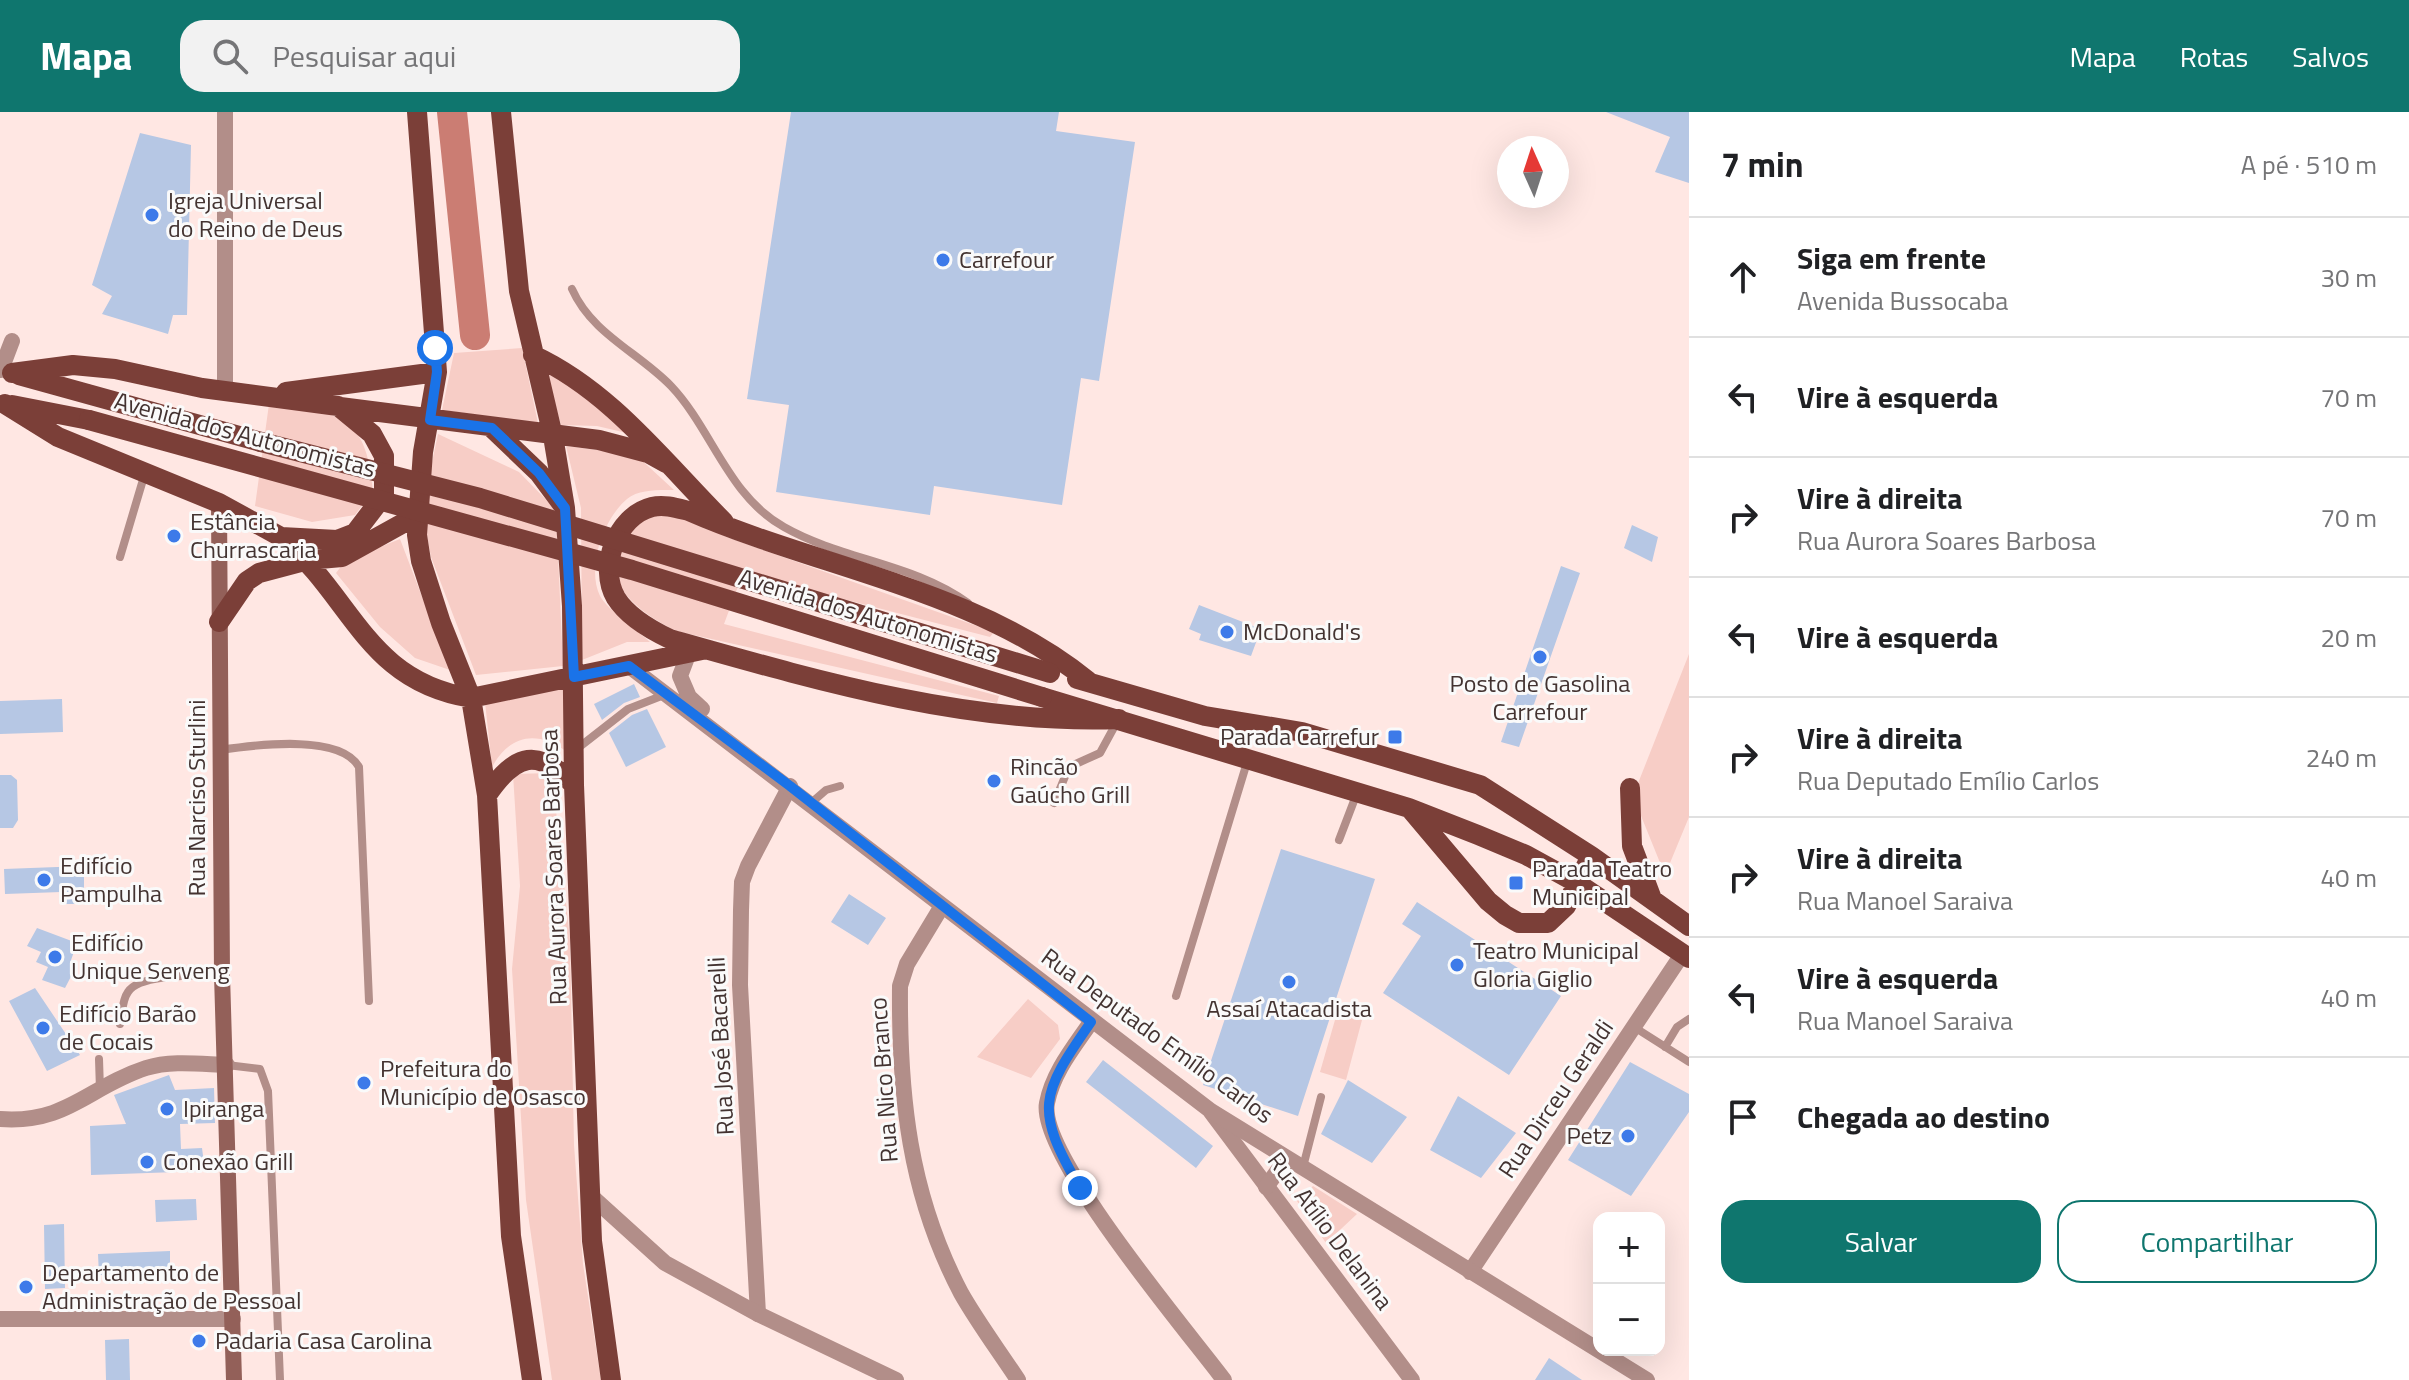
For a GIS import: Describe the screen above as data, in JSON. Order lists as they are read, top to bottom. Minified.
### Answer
{"streets":{"main road":["Avenida dos Autonomistas","Rua Narciso Sturlini","Rua Aurora Soares Barbosa"],"street":["Rua Deputado Emílio Carlos","Rua José Bacarelli","Rua Nico Branco","Rua Dirceu Geraldi","Rua Atílio Delanina"]},"crossings":[["Avenida dos Autonomistas","Rua Dirceu Geraldi"],["Rua Deputado Emílio Carlos","Rua José Bacarelli"],["Rua Deputado Emílio Carlos","Rua Nico Branco"],["Rua Deputado Emílio Carlos","Rua Dirceu Geraldi"],["Rua Deputado Emílio Carlos","Rua Atílio Delanina"]],"places":{"other":["Igreja Universal do Reino de Deus","Carrefour","Estância Churrascaria","McDonald's","Posto de Gasolina Carrefour","Rincão Gaúcho Grill","Edifício Pampulha","Edifício Unique Serveng","Teatro Municipal Gloria Giglio","Assaí Atacadista","Edifício Barão de Cocais","Prefeitura do Município de Osasco","Ipiranga","Petz","Conexão Grill","Departamento de Administração de Pessoal","Padaria Casa Carolina"],"transit":["Parada Carrefur","Parada Teatro Municipal"]},"north":"top","page":{"header":"Mapa","search":"Pesquisar aqui","nav":["Mapa","Rotas","Salvos"],"heading":["7 min","A pé · 510 m"],"list":[["Siga em frente","Avenida Bussocaba","30 m"],["Vire à esquerda","70 m"],["Vire à direita","Rua Aurora Soares Barbosa","70 m"],["Vire à esquerda","20 m"],["Vire à direita","Rua Deputado Emílio Carlos","240 m"],["Vire à direita","Rua Manoel Saraiva","40 m"],["Vire à esquerda","Rua Manoel Saraiva","40 m"],"Chegada ao destino"],"buttons":["Salvar","Compartilhar"],"map_buttons":["+","−"]}}
